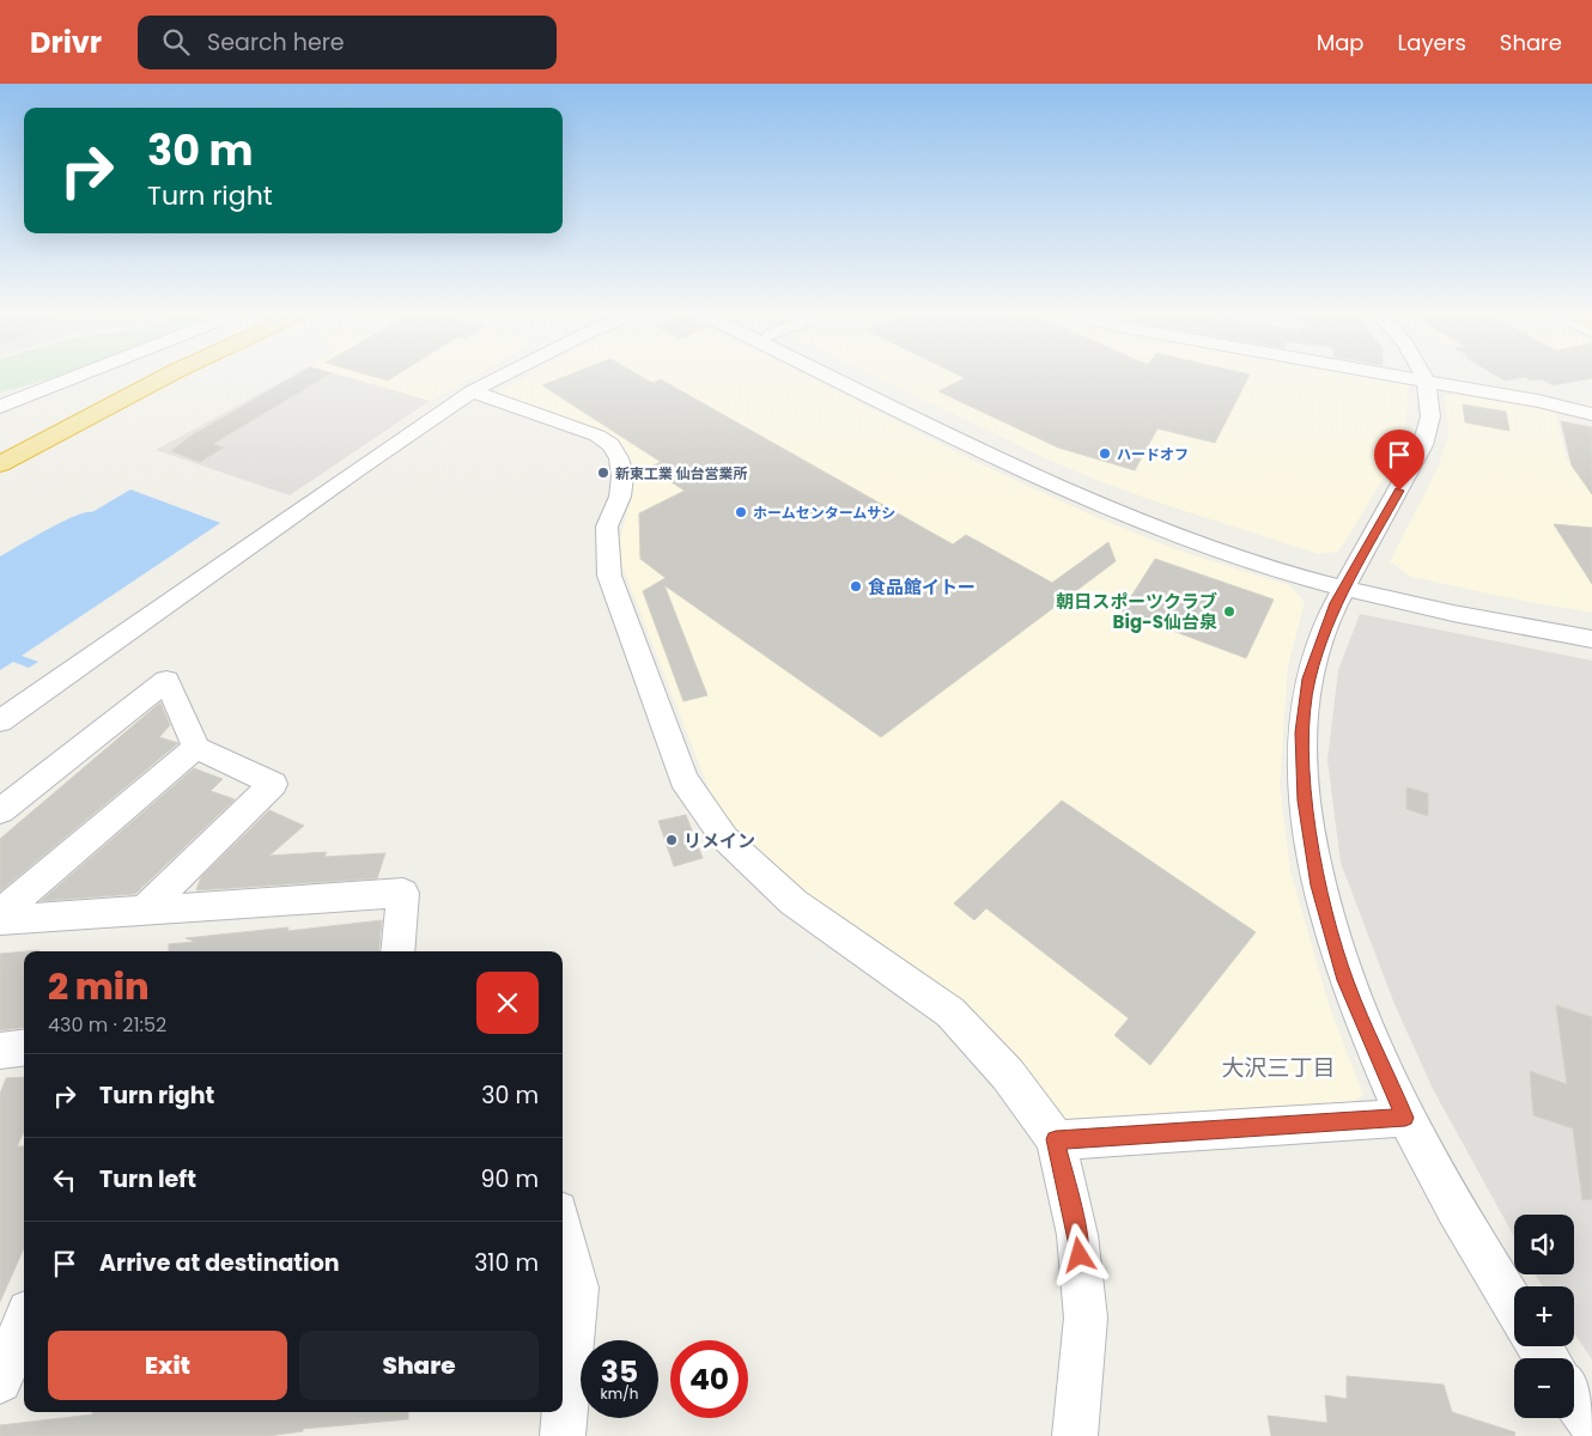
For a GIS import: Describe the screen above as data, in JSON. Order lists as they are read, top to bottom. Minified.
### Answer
{"districts":["大沢三丁目"],"places":["ハードオフ","新東工業 仙台営業所","ホームセンタームサシ","食品館イトー","朝日スポーツクラブ Big-S仙台泉","リメイン"],"page":{"header":"Drivr","search":"Search here","nav":["Map","Layers","Share"],"turn":["30 m","Turn right"],"heading":["2 min","430 m · 21:52"],"list":[{"name":"Turn right","value":"30 m"},{"name":"Turn left","value":"90 m"},{"name":"Arrive at destination","value":"310 m"}],"map_buttons":["+","−"],"buttons":["Exit","Share"],"speed":"35 km/h","limit":"40"}}
